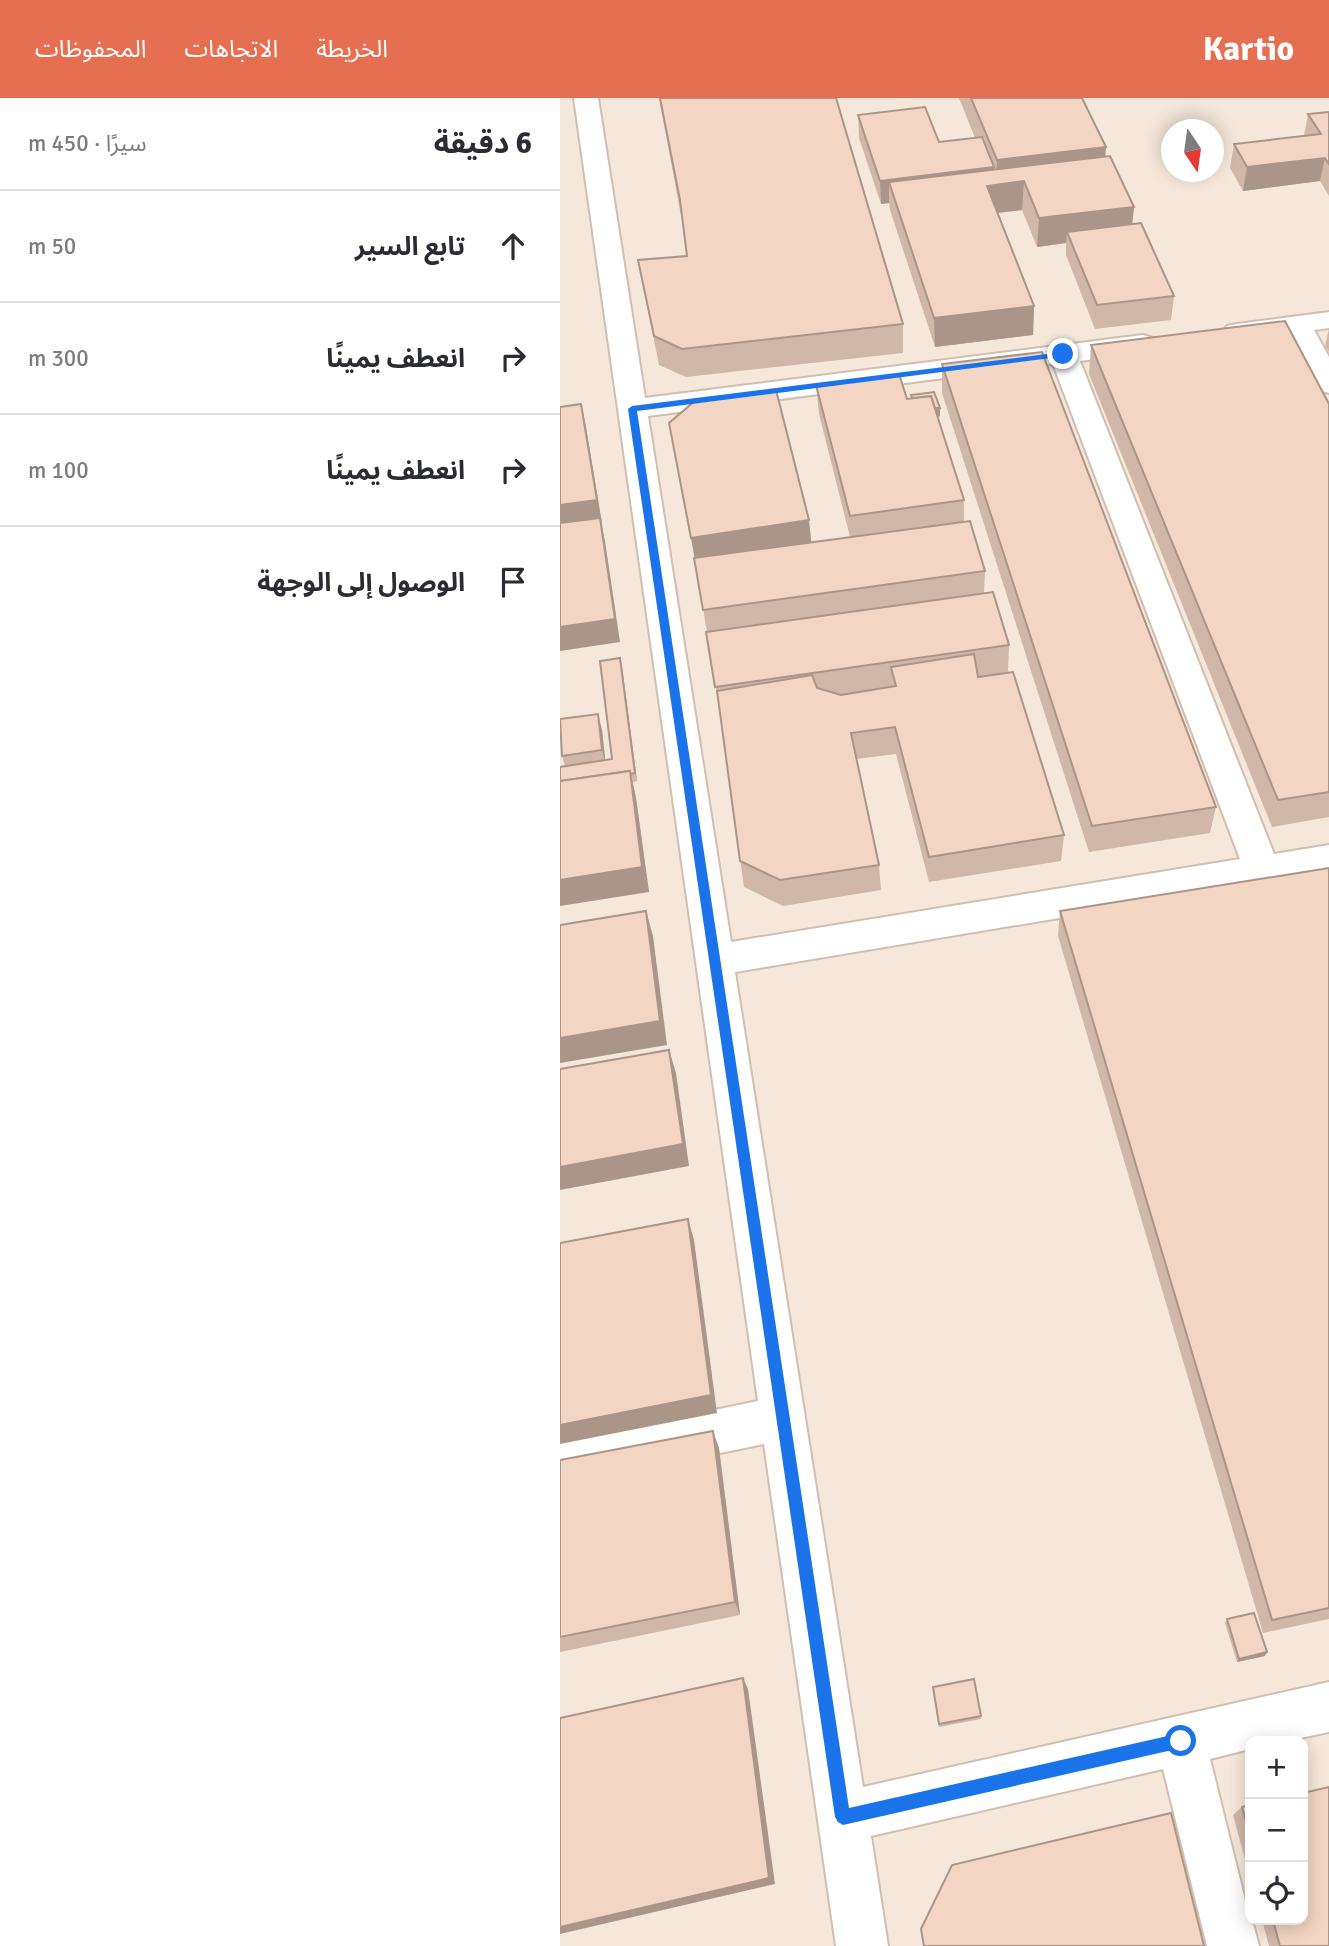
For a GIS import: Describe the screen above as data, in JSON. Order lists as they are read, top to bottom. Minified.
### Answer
{"north":"bottom","page":{"header":"Kartio","nav":["الخريطة","الاتجاهات","المحفوظات"],"heading":["6 دقيقة","سيرًا · 450 m"],"list":[["تابع السير","50 m"],["انعطف يمينًا","300 m"],["انعطف يمينًا","100 m"],"الوصول إلى الوجهة"],"map_buttons":["+","−"]}}
